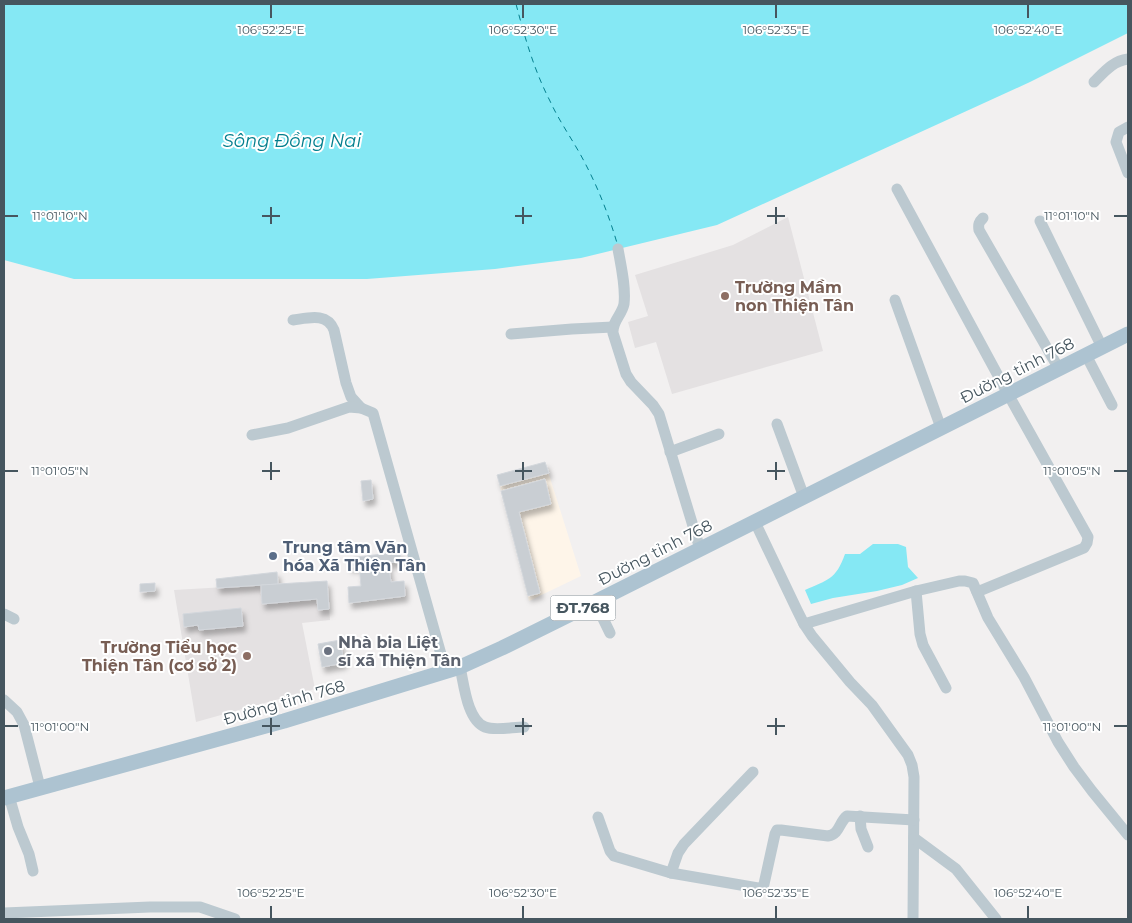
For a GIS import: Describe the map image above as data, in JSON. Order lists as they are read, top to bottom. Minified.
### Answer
{"streets":{"main road":["Đường tỉnh 768","ĐT.768"]},"water":["Sông Đồng Nai"],"places":["Trường Mầm non Thiện Tân","Trung tâm Văn hóa Xã Thiện Tân","Nhà bia Liệt sĩ xã Thiện Tân","Trường Tiểu học Thiện Tân (cơ sở 2)"],"coordinates":["106°52'25\"E","106°52'30\"E","106°52'35\"E","106°52'40\"E","11°01'10\"N","11°01'05\"N","11°01'00\"N"]}
